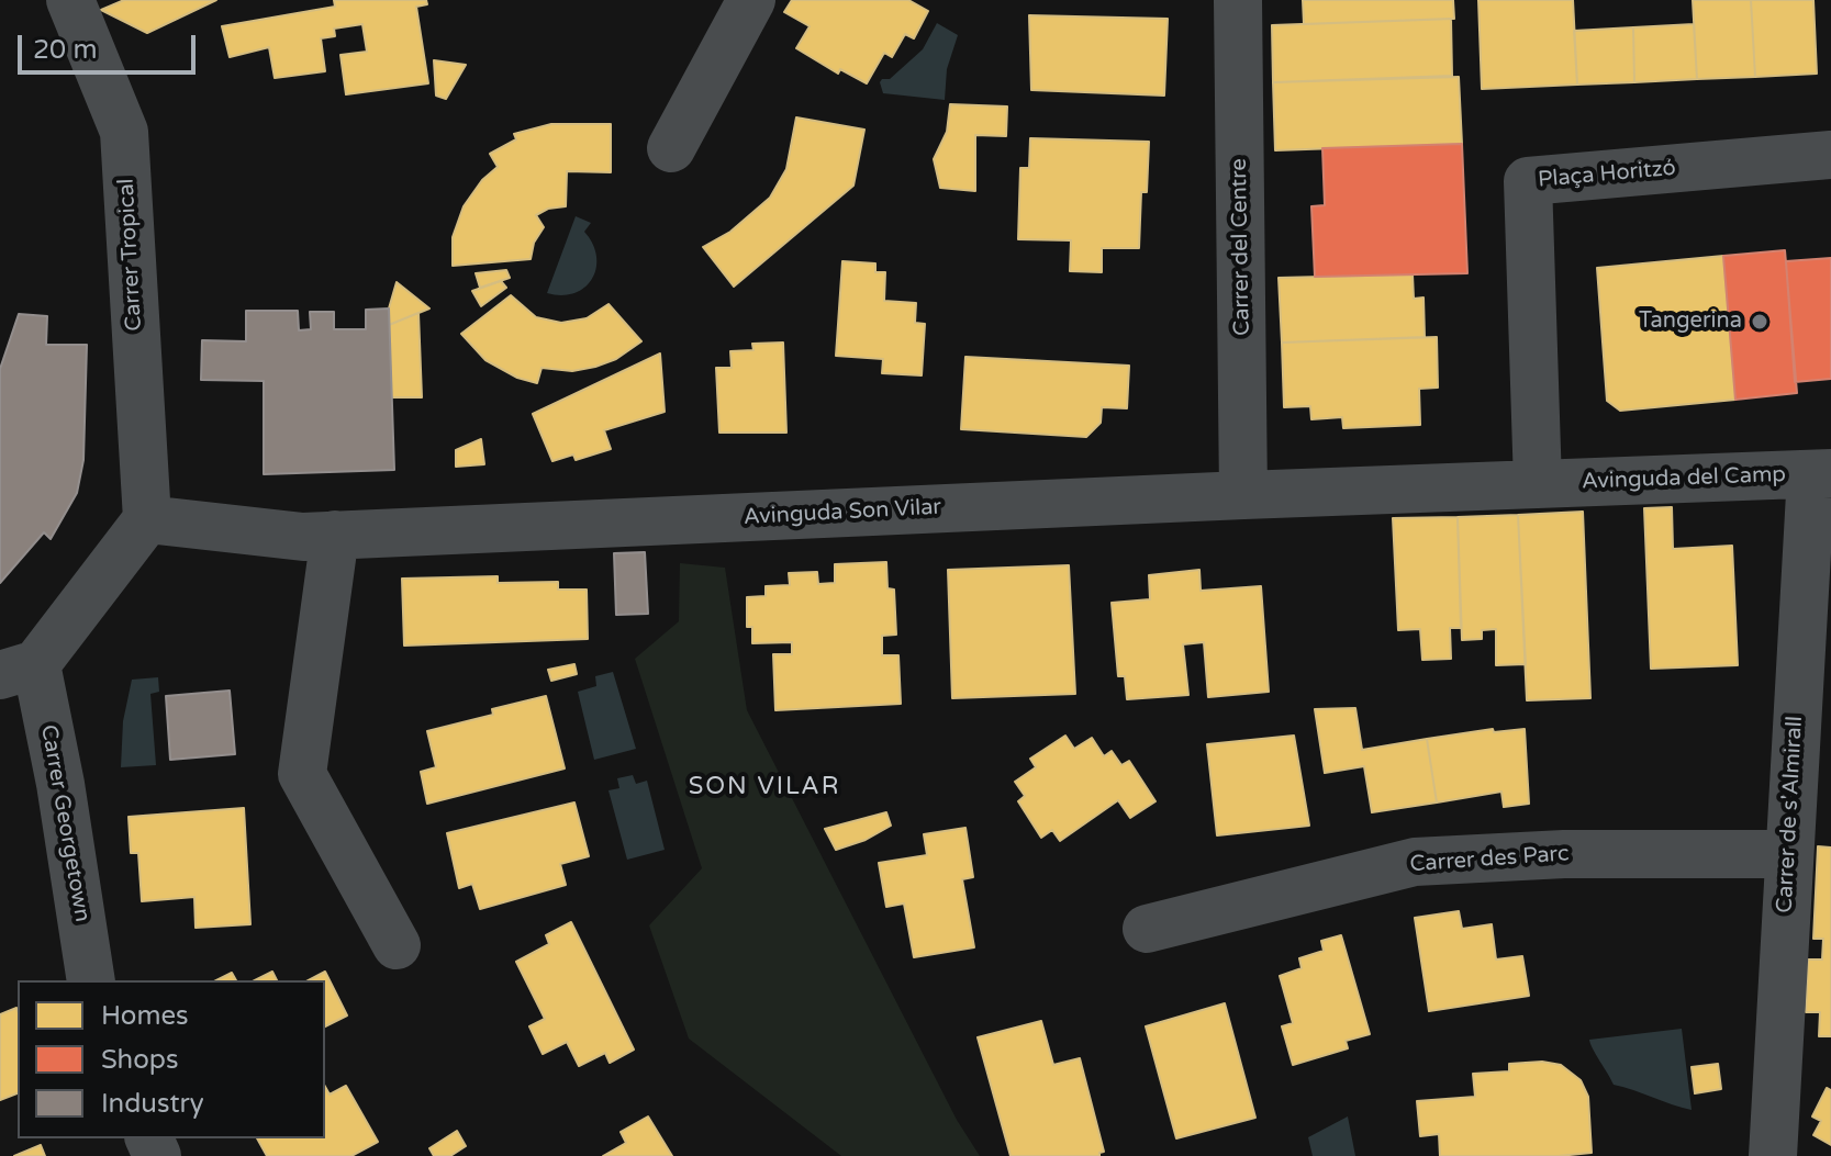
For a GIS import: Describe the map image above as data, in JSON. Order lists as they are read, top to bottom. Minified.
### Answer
{"streets":{"street":["Plaça Horitzó","Carrer del Centre","Carrer Tropical","Avinguda del Camp","Avinguda Son Vilar","Carrer de s'Almirall","Carrer Georgetown","Carrer des Parc"]},"crossings":[["Plaça Horitzó","Avinguda del Camp"],["Plaça Horitzó","Avinguda Son Vilar"],["Carrer del Centre","Avinguda Son Vilar"],["Carrer Tropical","Avinguda Son Vilar"],["Avinguda del Camp","Avinguda Son Vilar"],["Avinguda del Camp","Carrer de s'Almirall"],["Carrer de s'Almirall","Carrer des Parc"]],"districts":["SON VILAR"],"places":["Tangerina"],"legend":["Homes","Shops","Industry"],"scale_bar":"20 m"}
